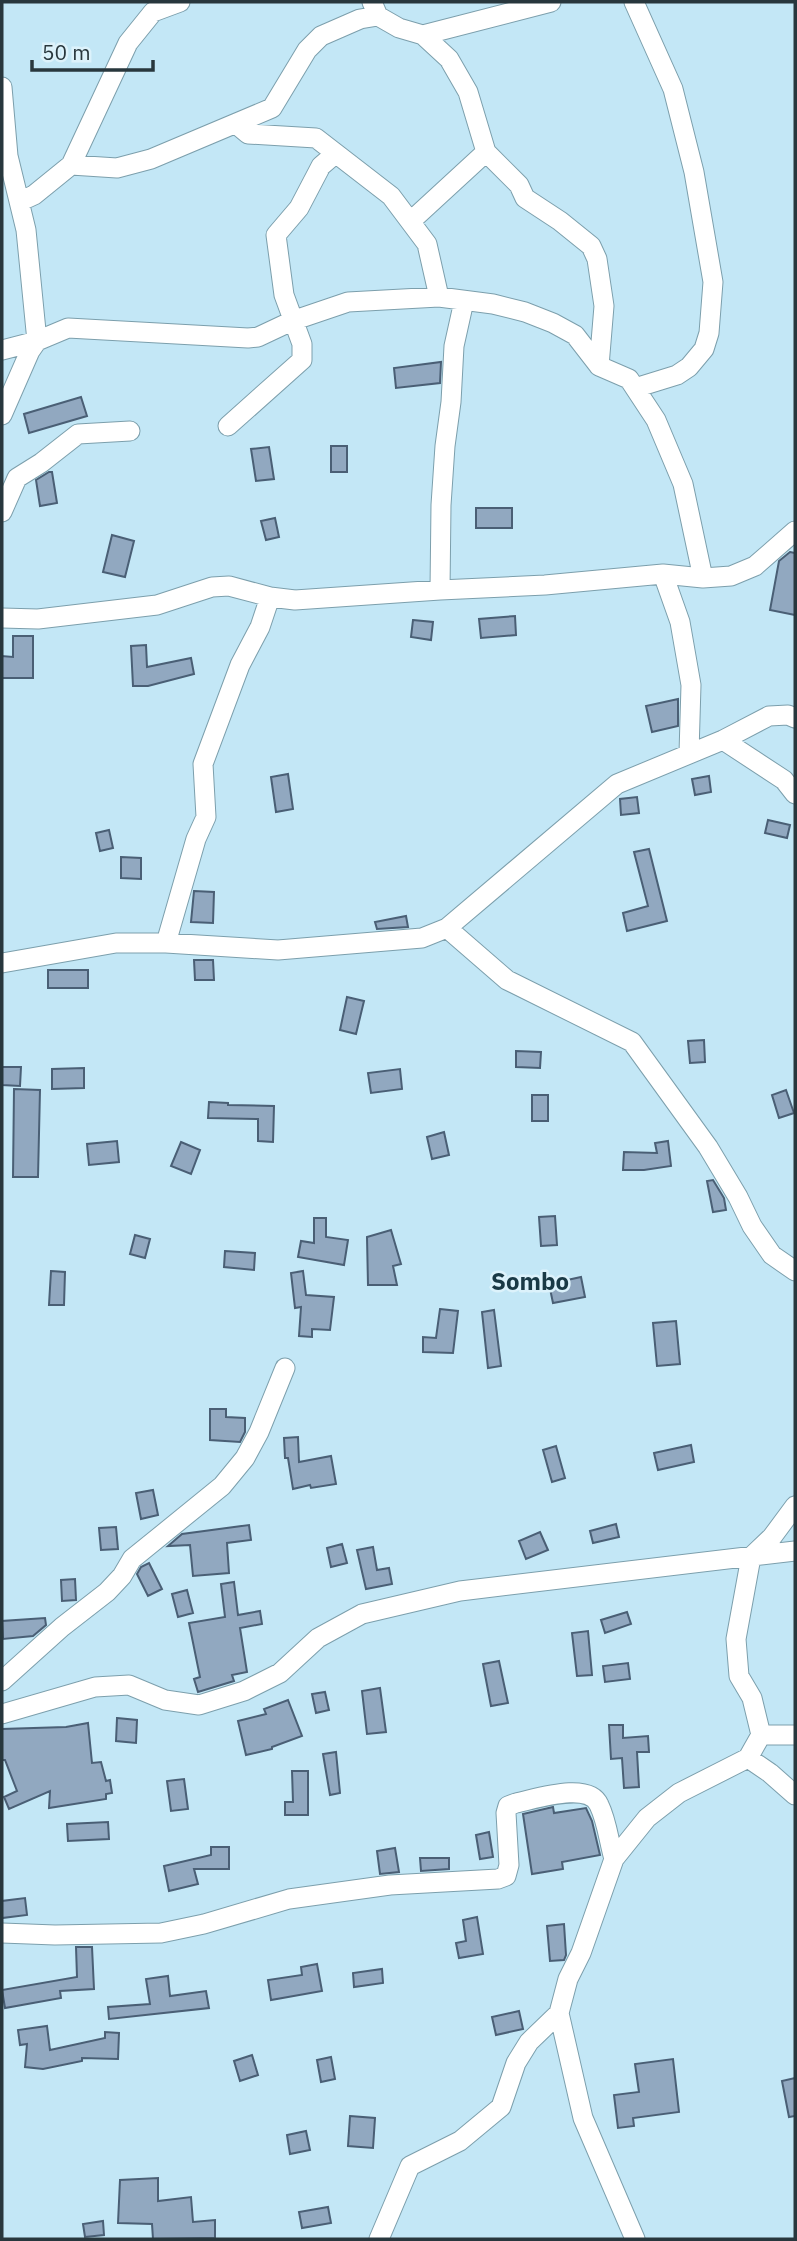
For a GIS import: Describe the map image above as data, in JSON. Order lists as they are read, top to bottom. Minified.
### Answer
{"districts":["Sombo"],"scale_bar":"50 m"}
